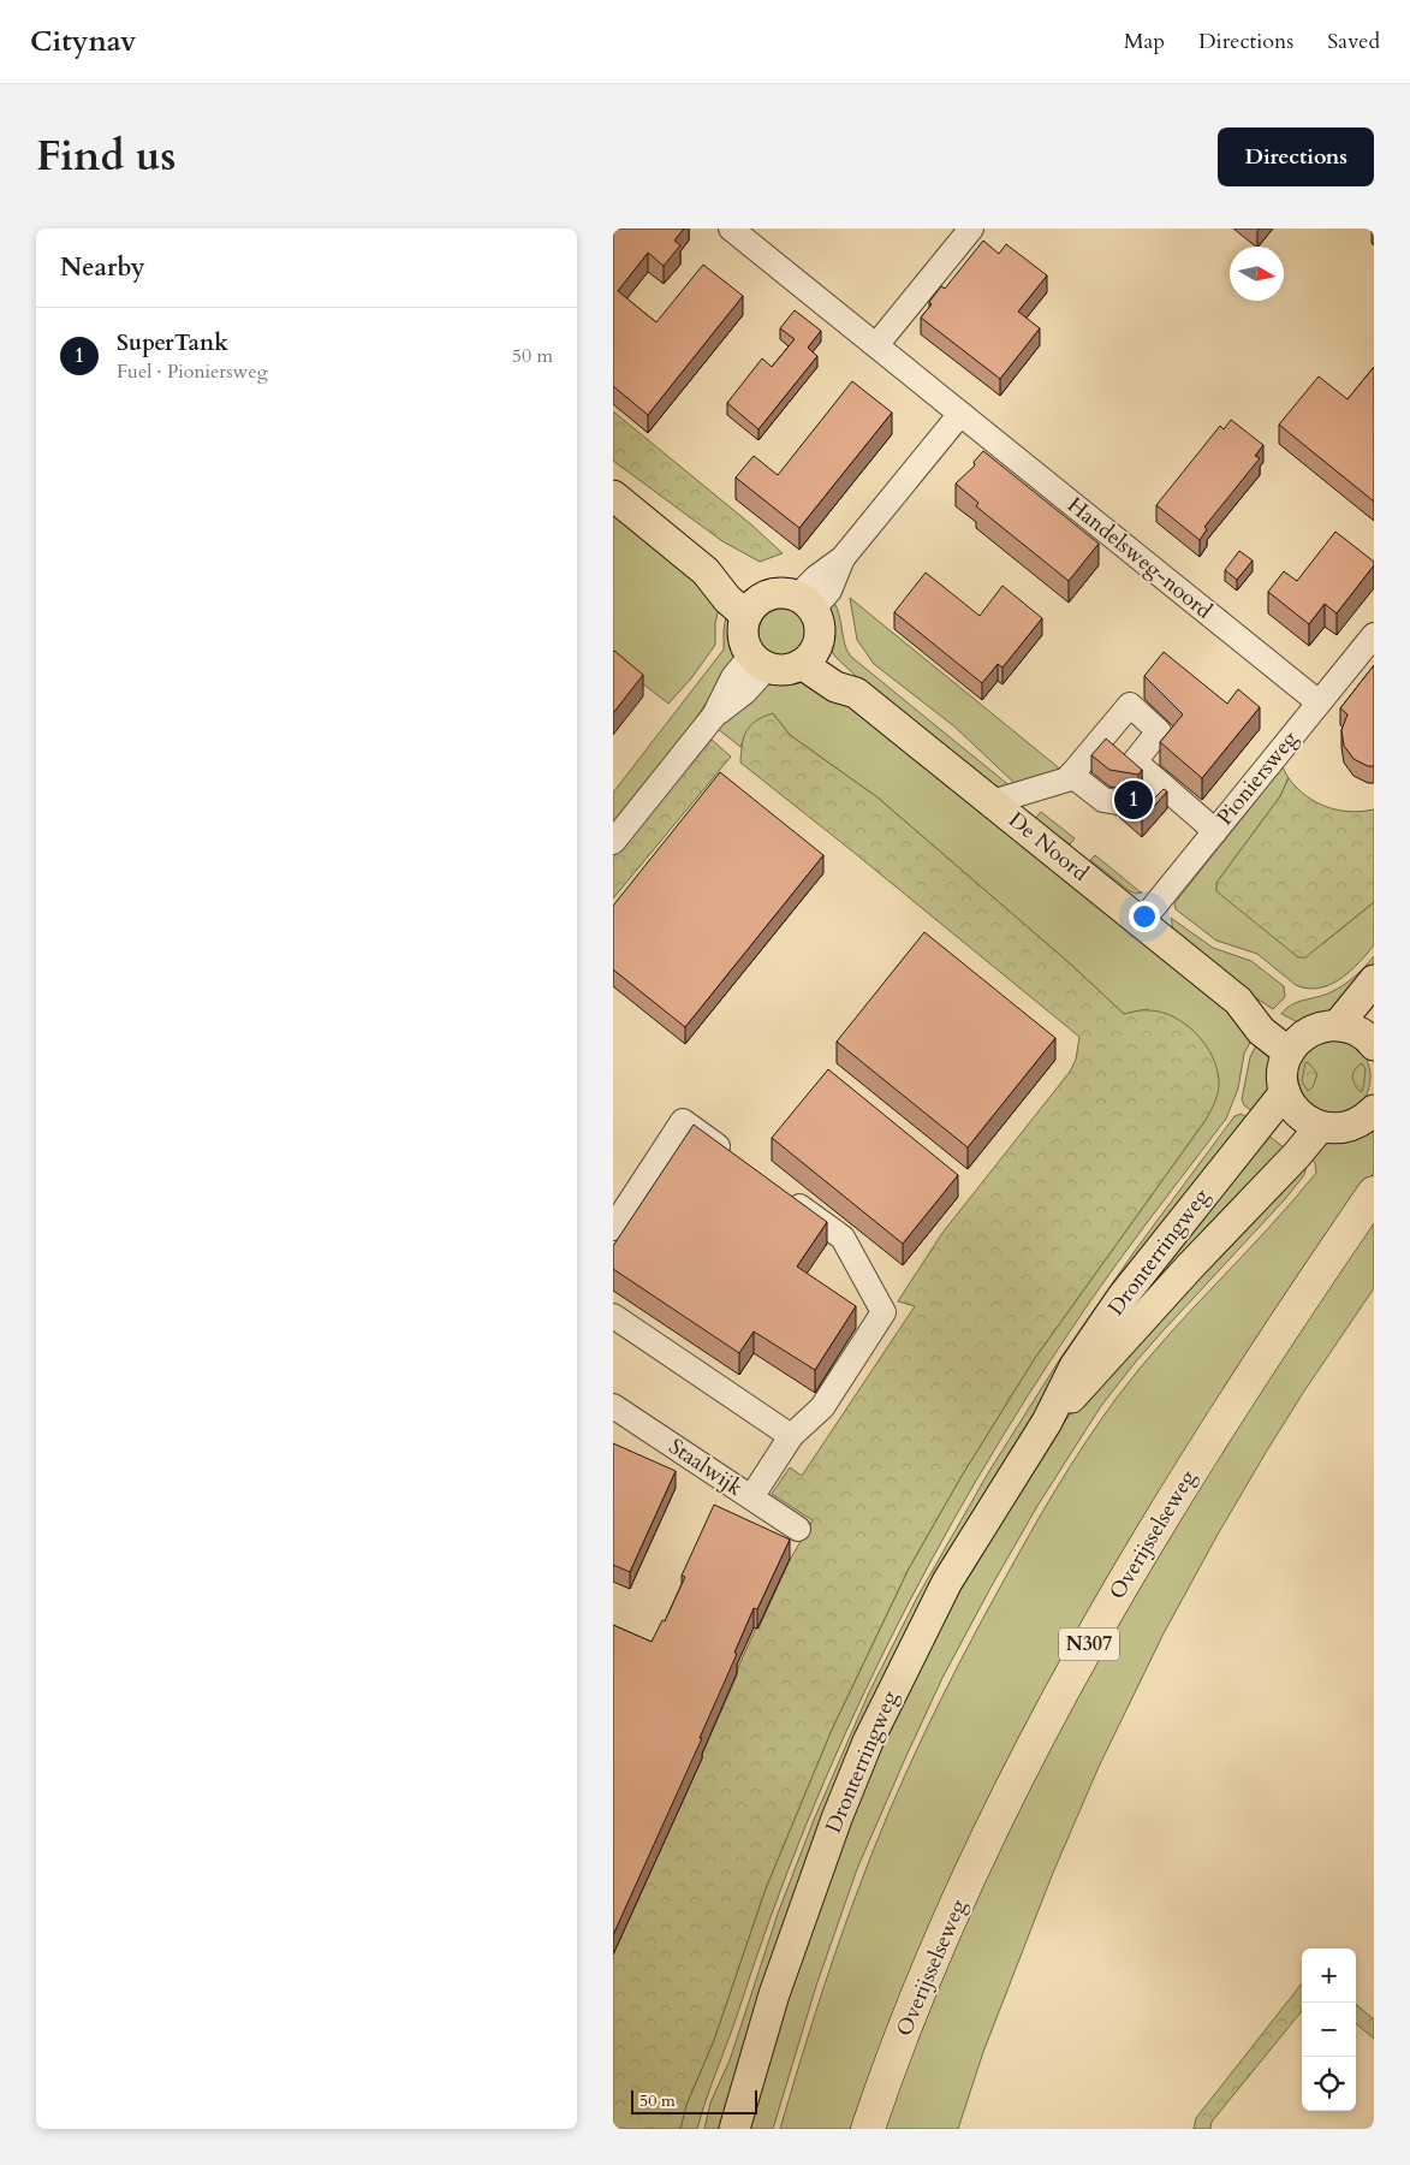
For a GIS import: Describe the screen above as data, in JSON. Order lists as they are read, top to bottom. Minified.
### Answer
{"streets":{"highway":["Overijsselseweg","N307"],"main road":["De Noord","Dronterringweg"],"street":["Handelsweg-noord","Pioniersweg","Staalwijk"]},"crossings":[["Handelsweg-noord","Pioniersweg"],["Pioniersweg","De Noord"]],"scale_bar":"50 m","north":"right","page":{"header":"Citynav","nav":["Map","Directions","Saved"],"title":"Find us","buttons":"Directions","heading":"Nearby","list":[{"mark":"1","name":"SuperTank","note":"Fuel · Pioniersweg","value":"50 m"}],"pins":"1","map_buttons":["+","−"],"scale":"50 m"}}
